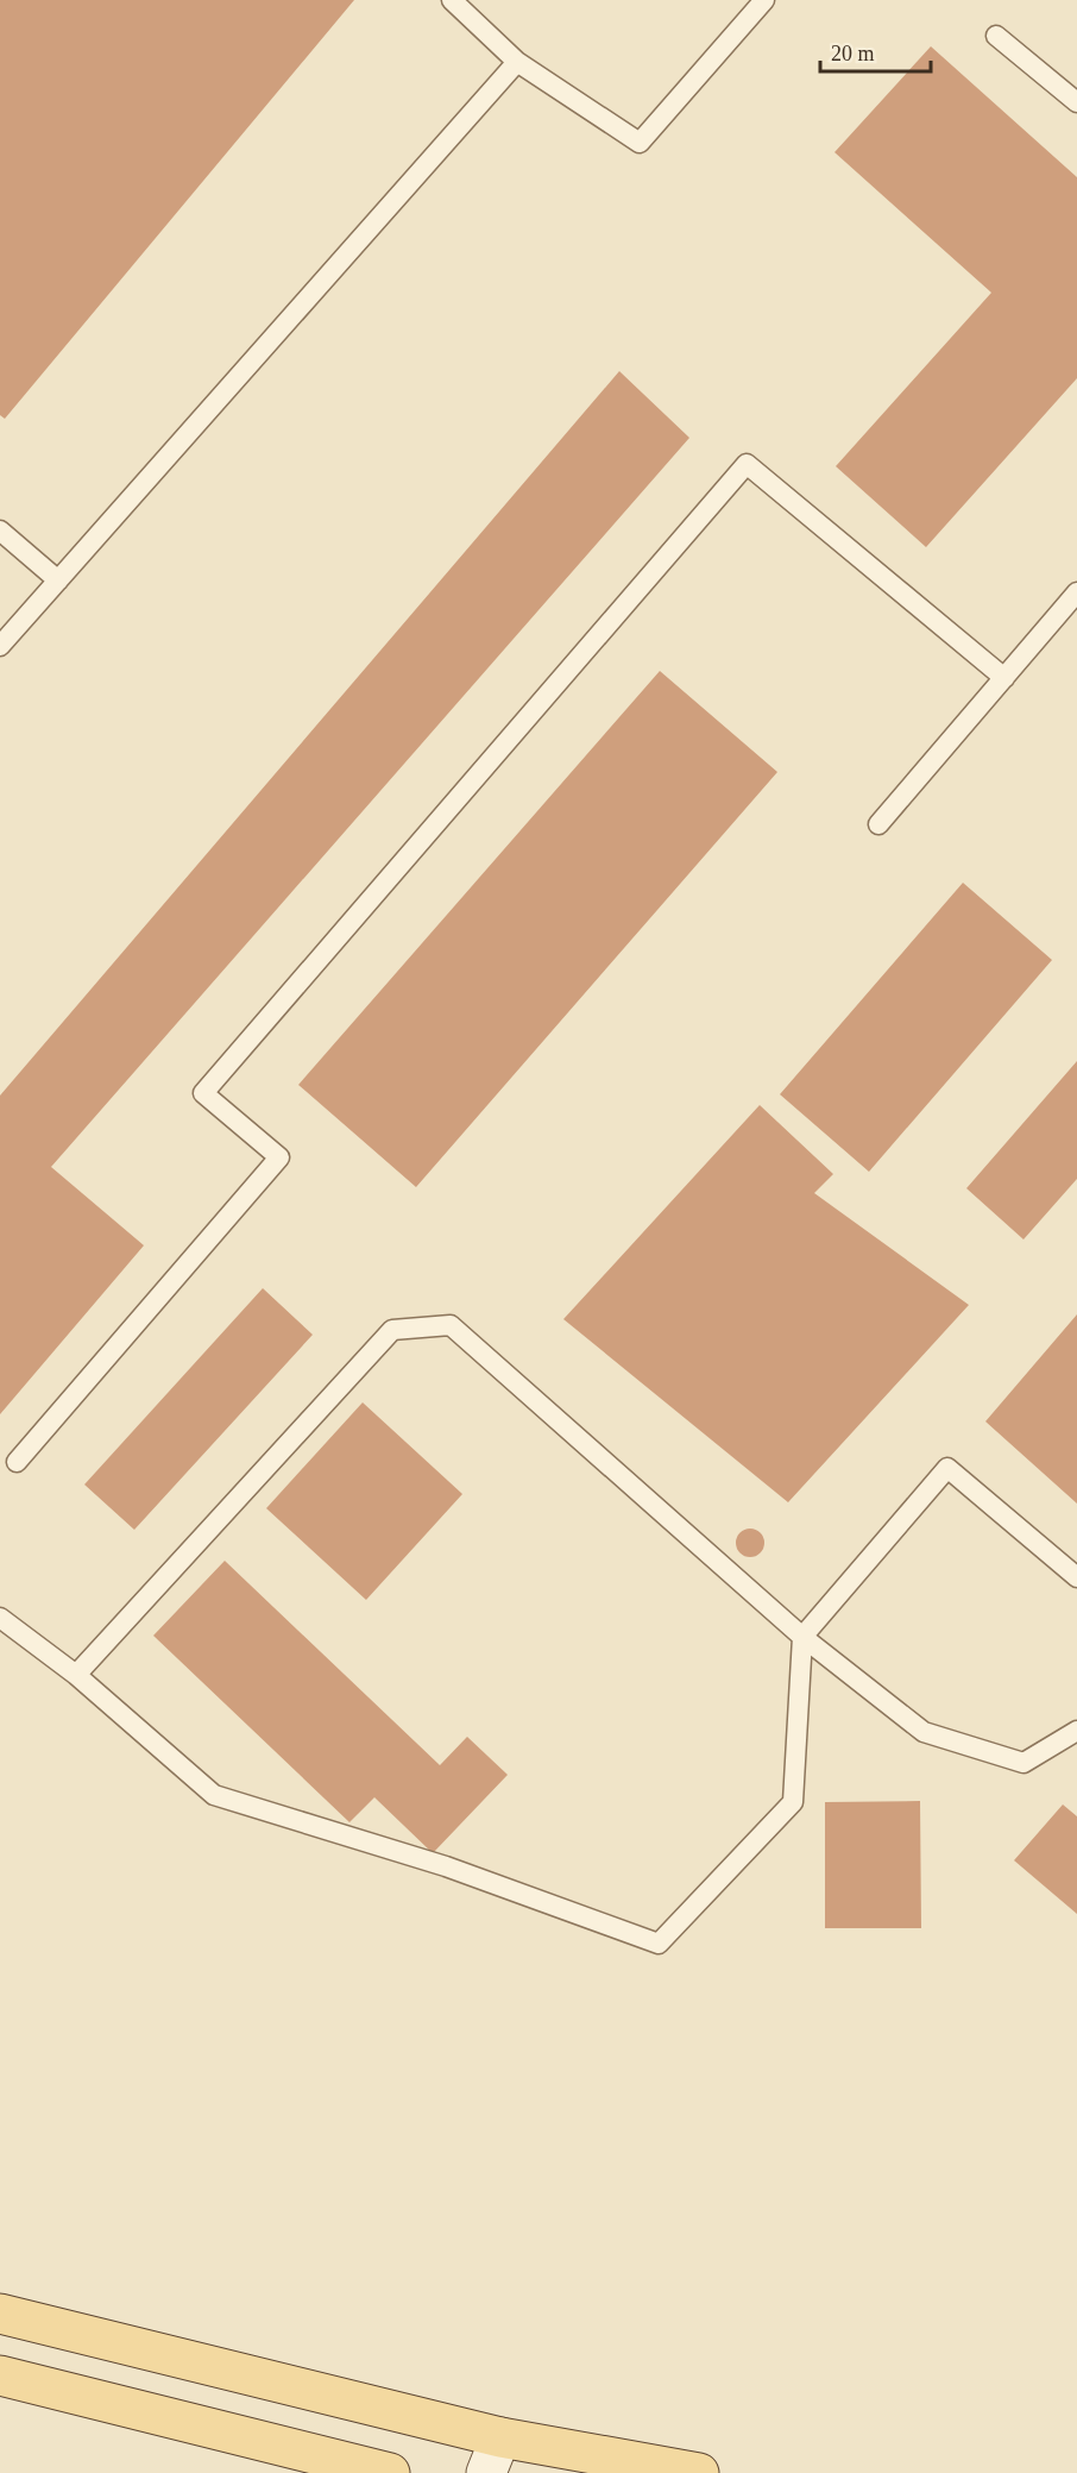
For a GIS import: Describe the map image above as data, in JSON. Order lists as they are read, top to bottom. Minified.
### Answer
{"scale_bar":"20 m"}
